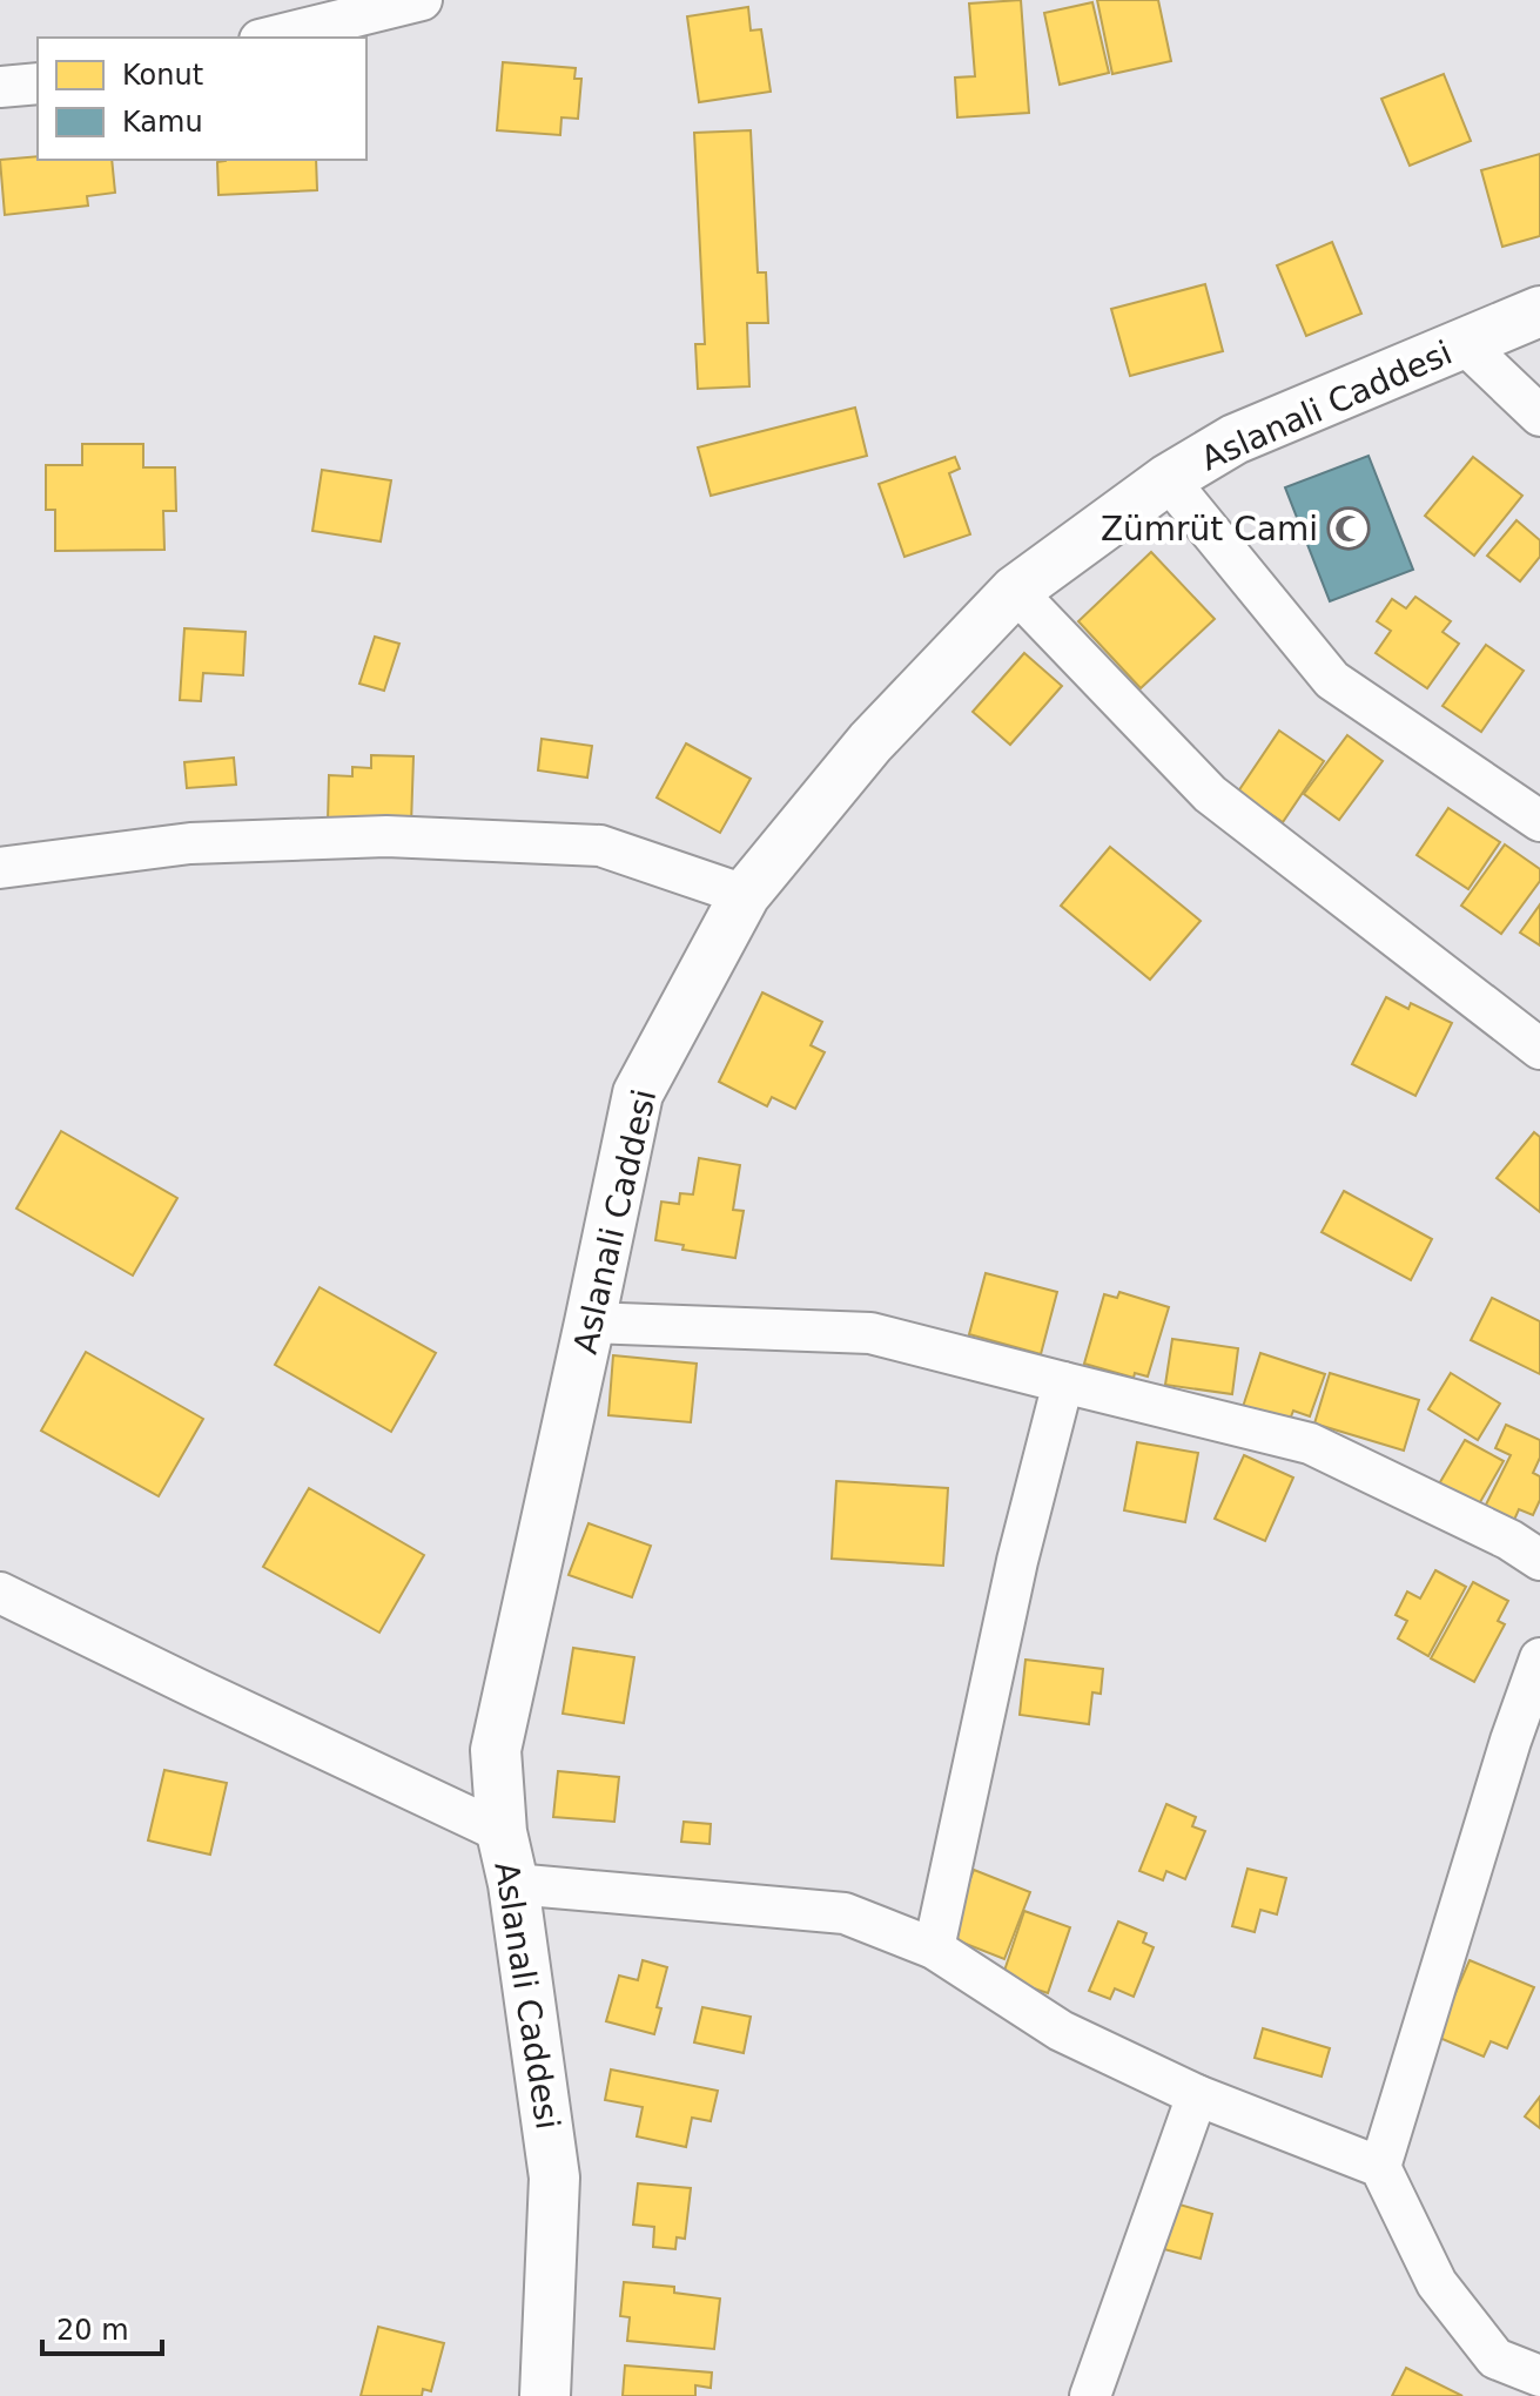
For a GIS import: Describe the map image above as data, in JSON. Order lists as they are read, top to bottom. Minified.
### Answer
{"streets":{"street":["Aslanali Caddesi"]},"places":{"mosque":["Zümrüt Cami"]},"legend":["Konut","Kamu"],"scale_bar":"20 m"}
